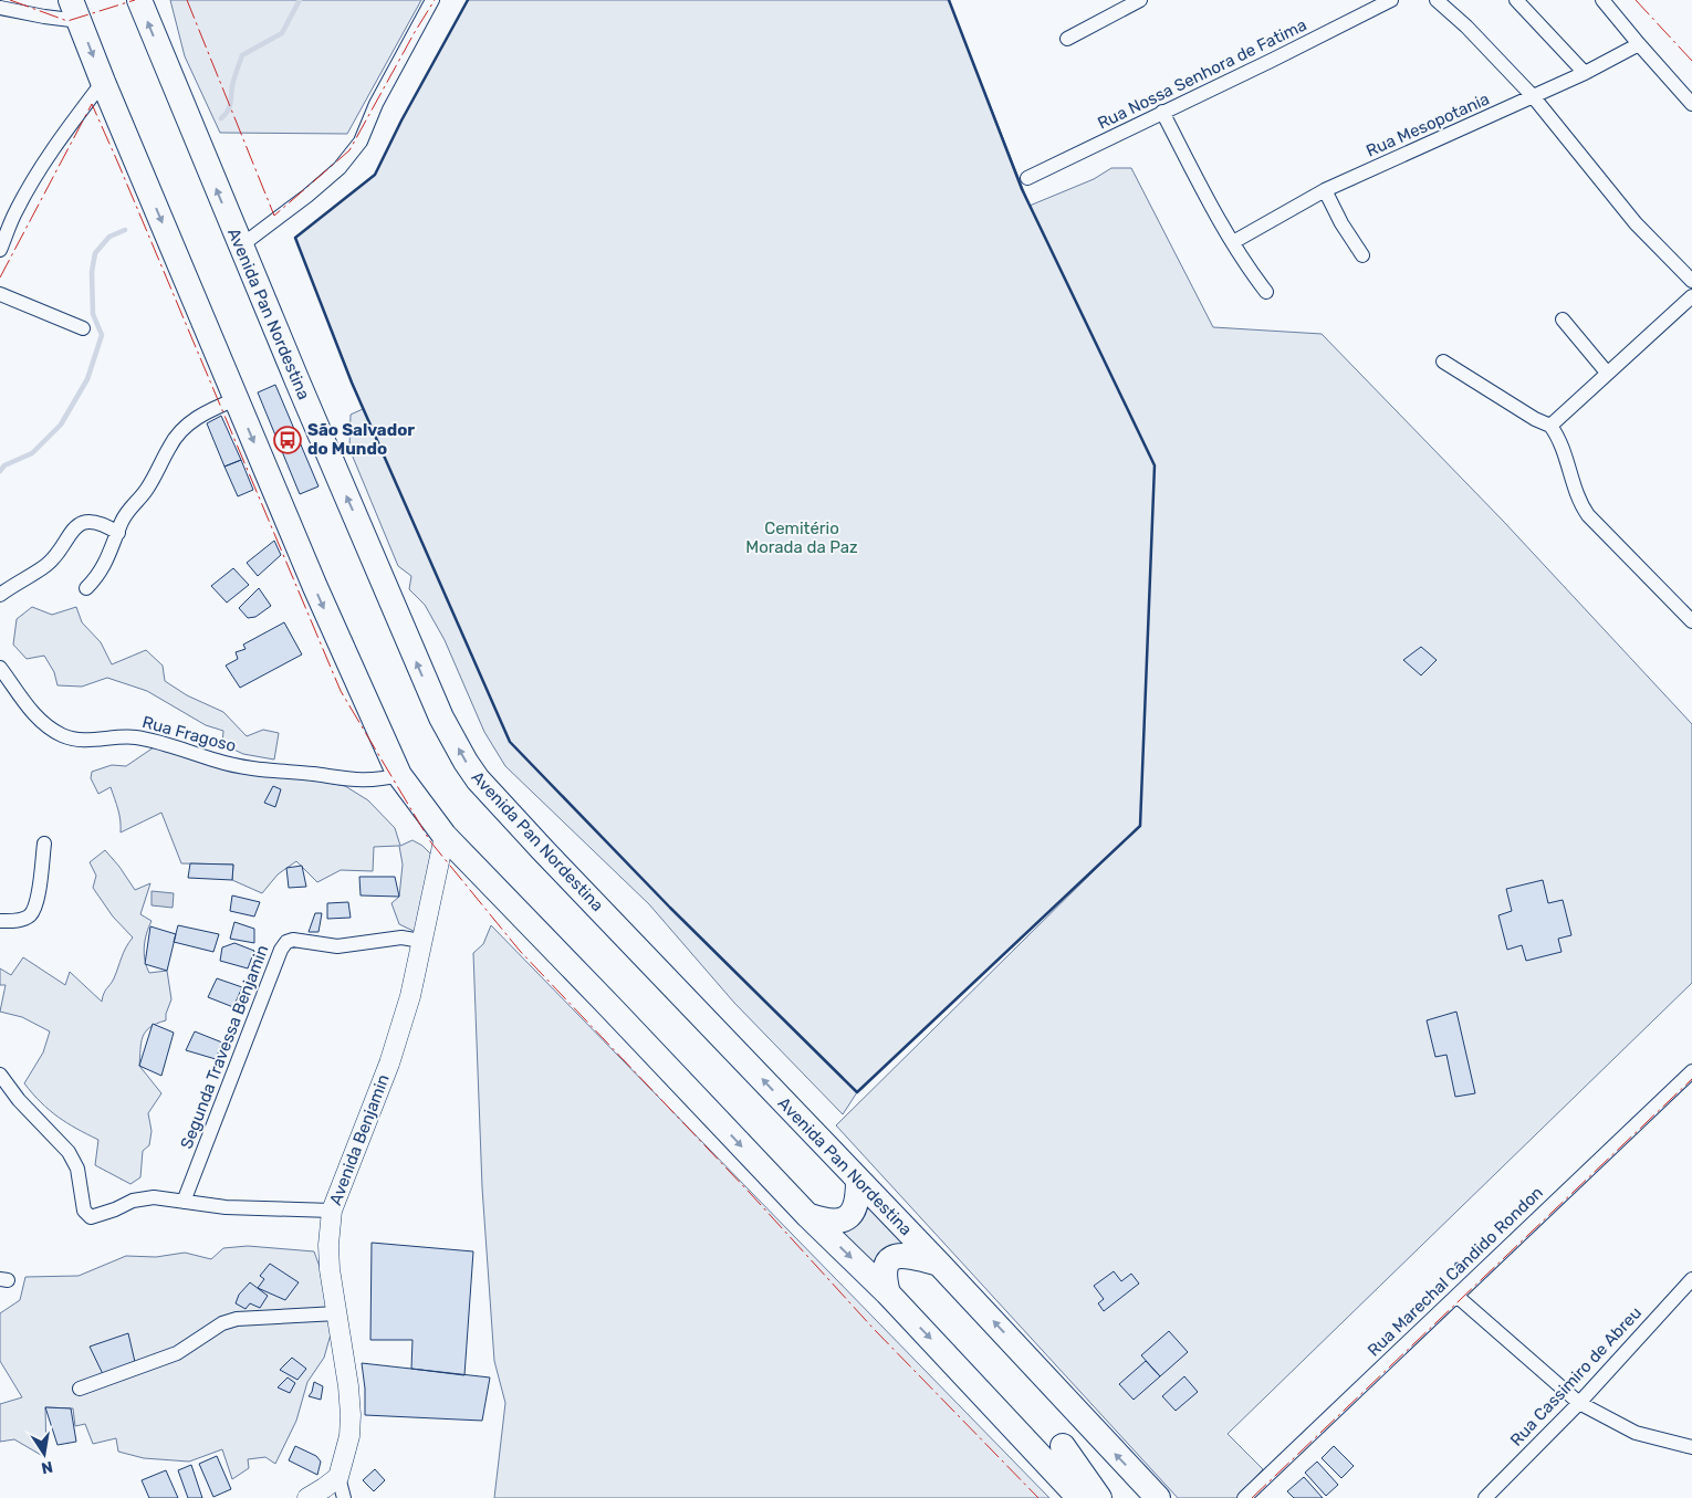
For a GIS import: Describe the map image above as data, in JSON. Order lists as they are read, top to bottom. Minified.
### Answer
{"streets":{"highway":["Avenida Pan Nordestina"],"street":["Rua Nossa Senhora de Fatima","Rua Mesopotania","Rua Fragoso","Segunda Travessa Benjamin","Avenida Benjamin","Rua Marechal Cândido Rondon","Rua Cassimiro de Abreu"]},"crossings":[["Segunda Travessa Benjamin","Avenida Benjamin"]],"parks":["Cemitério Morada da Paz"],"places":{"bus stop":["São Salvador do Mundo"]},"north":"bottom"}
